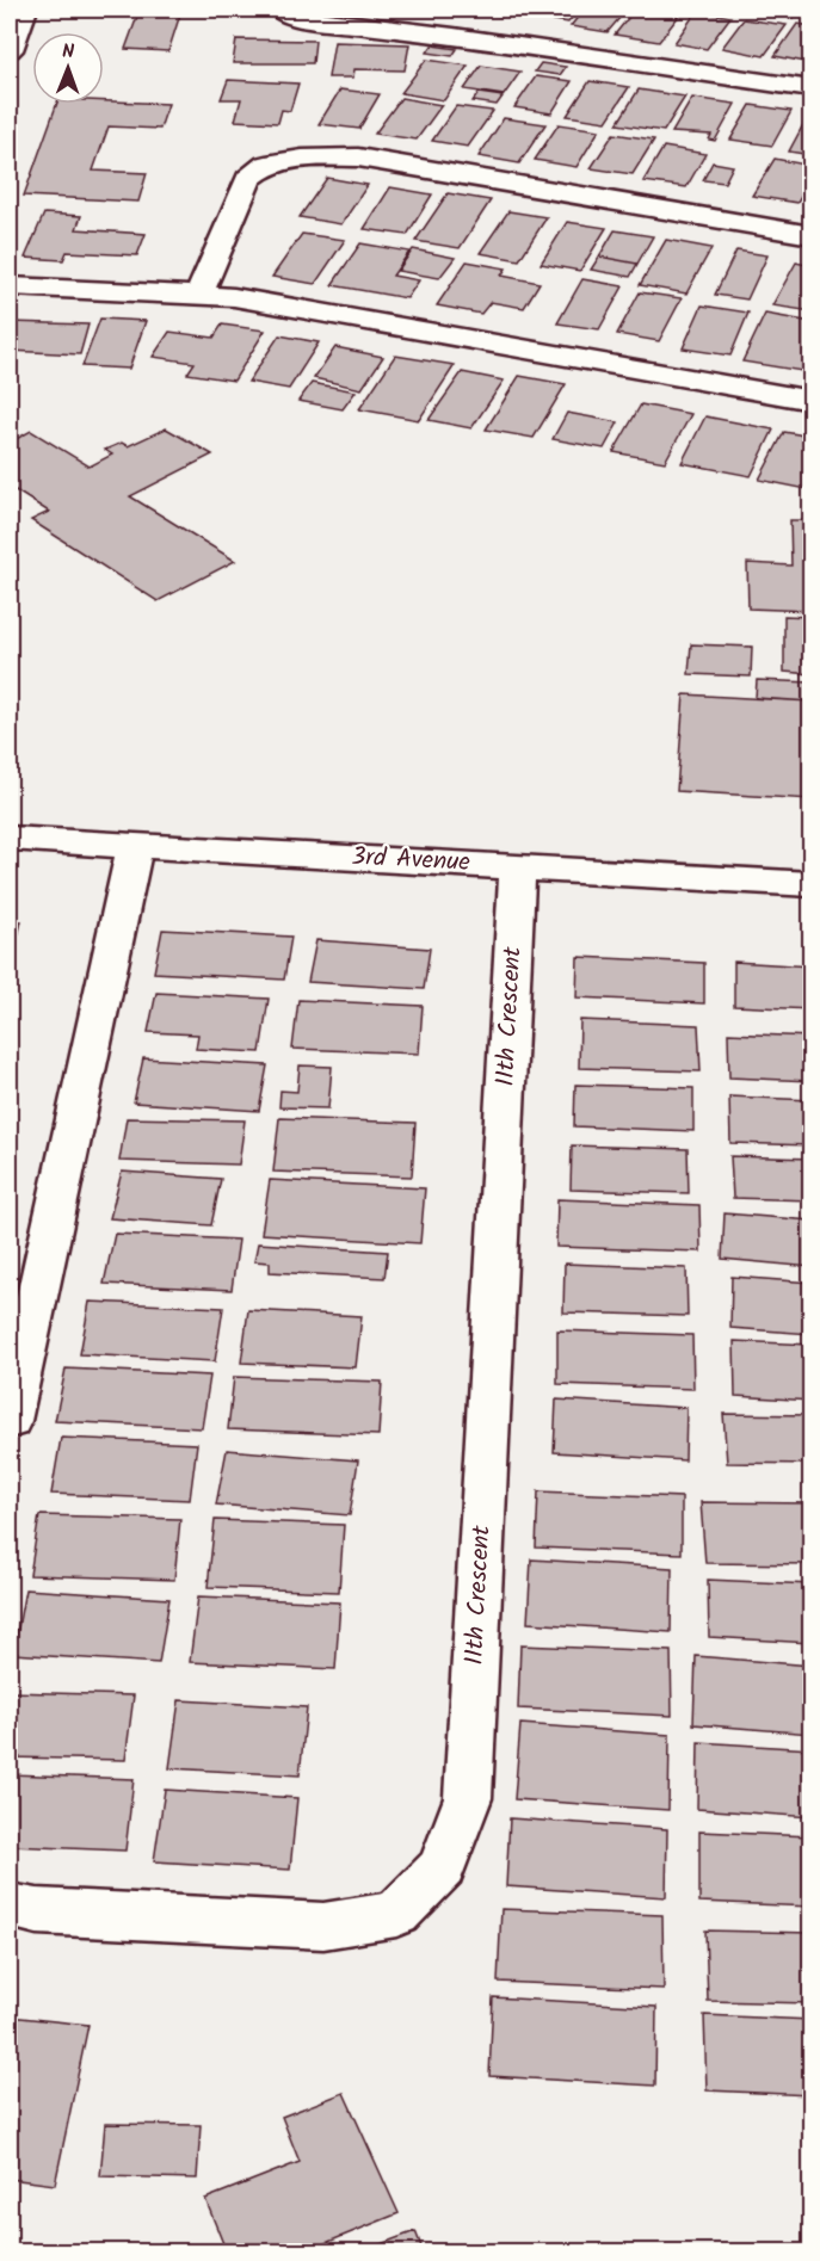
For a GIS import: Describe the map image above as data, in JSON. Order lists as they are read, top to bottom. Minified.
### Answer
{"streets":{"street":["3rd Avenue","11th Crescent"]},"crossings":[["3rd Avenue","11th Crescent"]],"north":"top"}
